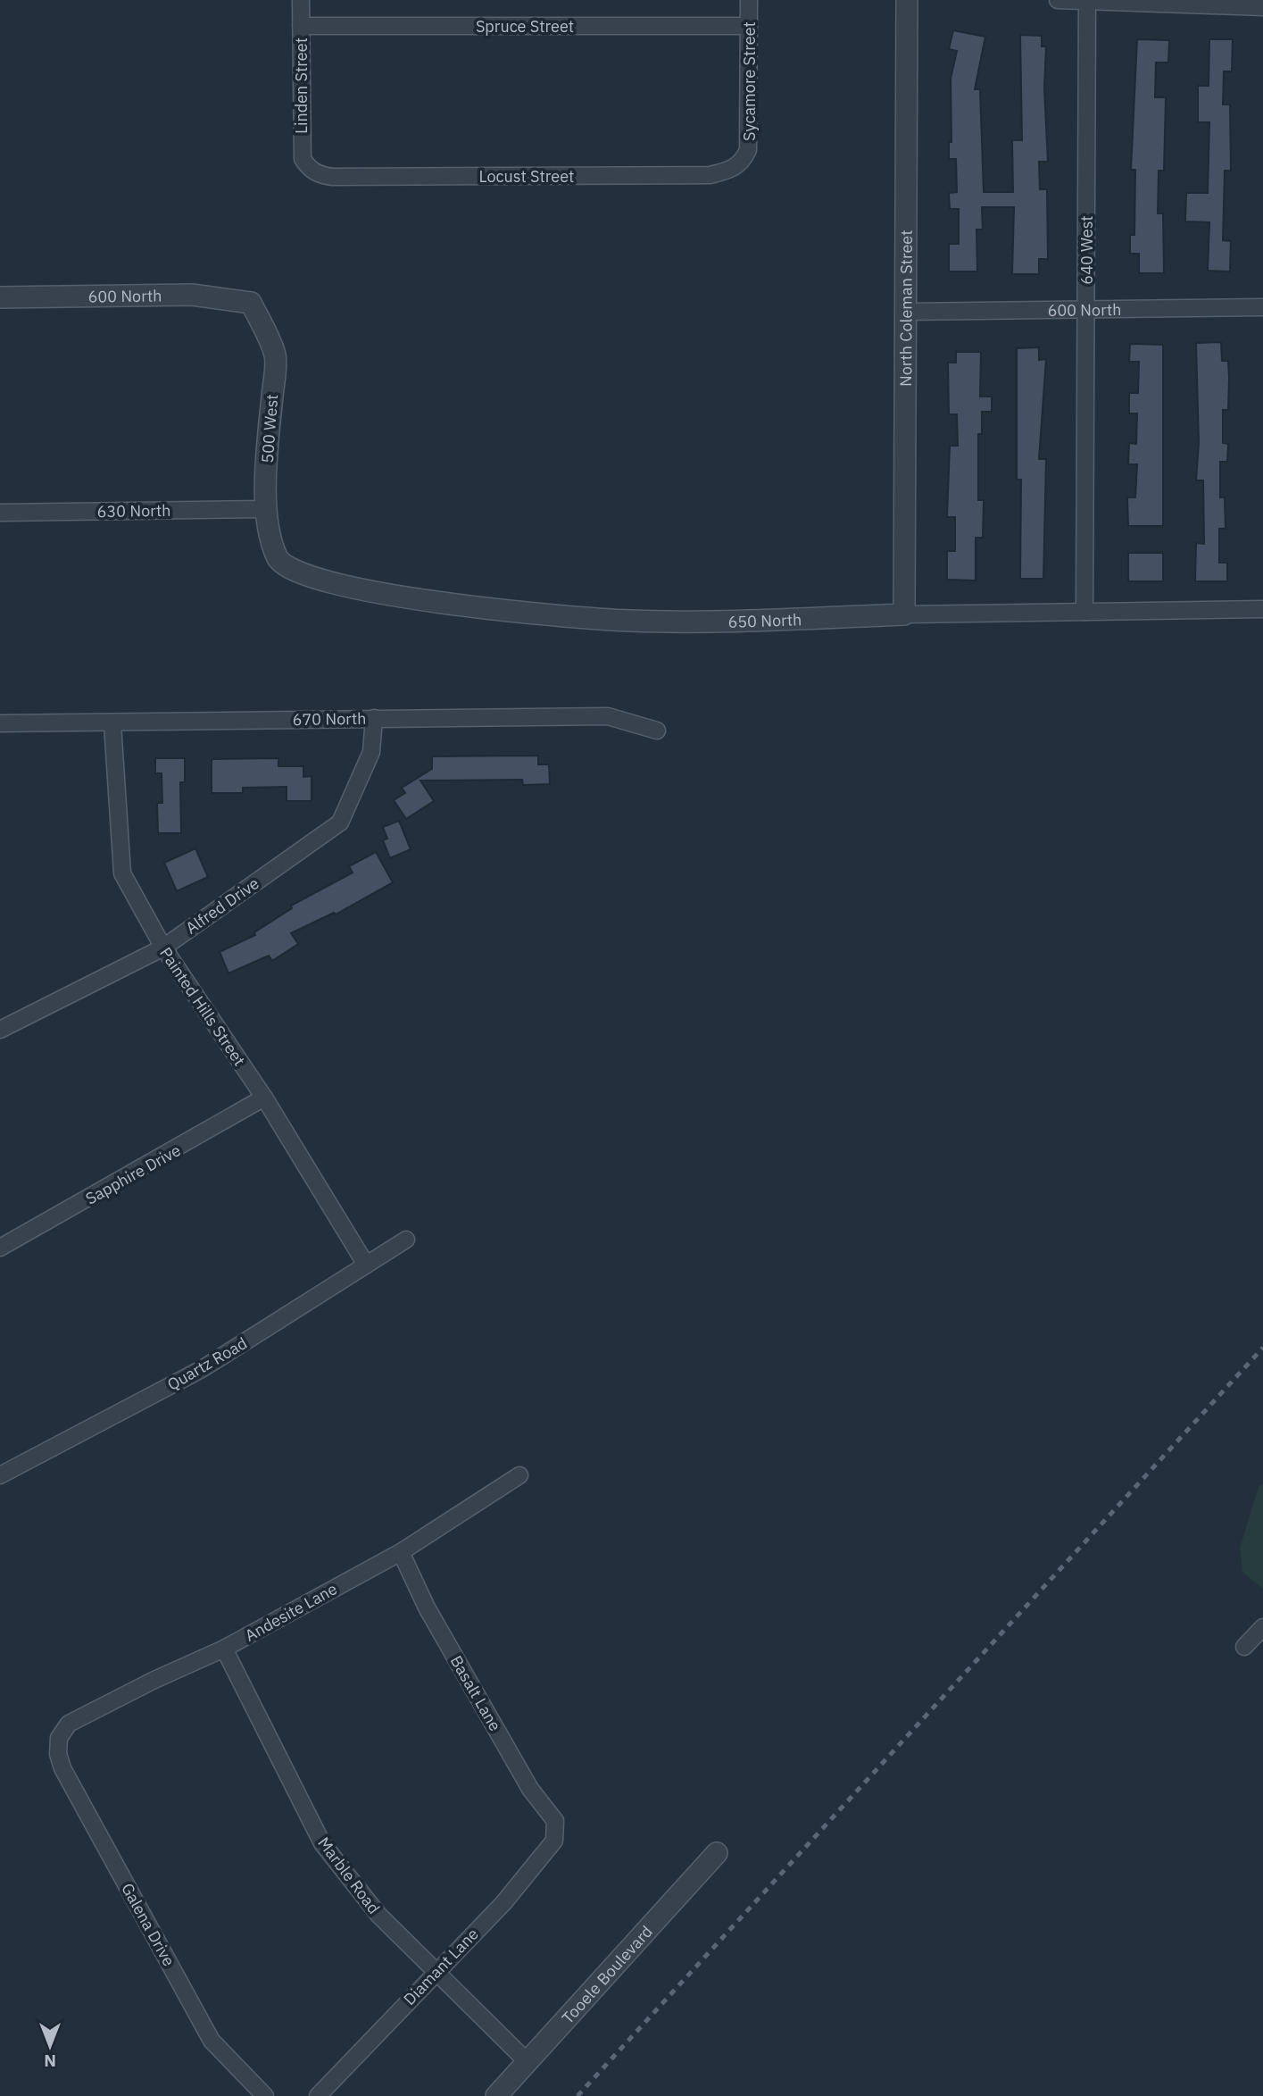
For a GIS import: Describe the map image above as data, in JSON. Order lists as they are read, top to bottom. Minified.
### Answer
{"streets":{"street":["Spruce Street","Sycamore Street","Linden Street","Locust Street","640 West","600 North","North Coleman Street","500 West","630 North","650 North","670 North","Alfred Drive","Painted Hills Street","Sapphire Drive","Quartz Road","Andesite Lane","Basalt Lane","Marble Road","Galena Drive","Diamant Lane","Tooele Boulevard"]},"crossings":[["Spruce Street","Sycamore Street"],["Spruce Street","Linden Street"],["Sycamore Street","Locust Street"],["Linden Street","Locust Street"],["640 West","600 North"],["640 West","650 North"],["600 North","North Coleman Street"],["600 North","500 West"],["North Coleman Street","650 North"],["500 West","630 North"],["500 West","650 North"],["670 North","Alfred Drive"],["670 North","Painted Hills Street"],["Alfred Drive","Painted Hills Street"],["Painted Hills Street","Sapphire Drive"],["Painted Hills Street","Quartz Road"],["Andesite Lane","Basalt Lane"],["Andesite Lane","Marble Road"],["Andesite Lane","Galena Drive"],["Basalt Lane","Diamant Lane"],["Marble Road","Diamant Lane"],["Marble Road","Tooele Boulevard"]],"north":"bottom"}
